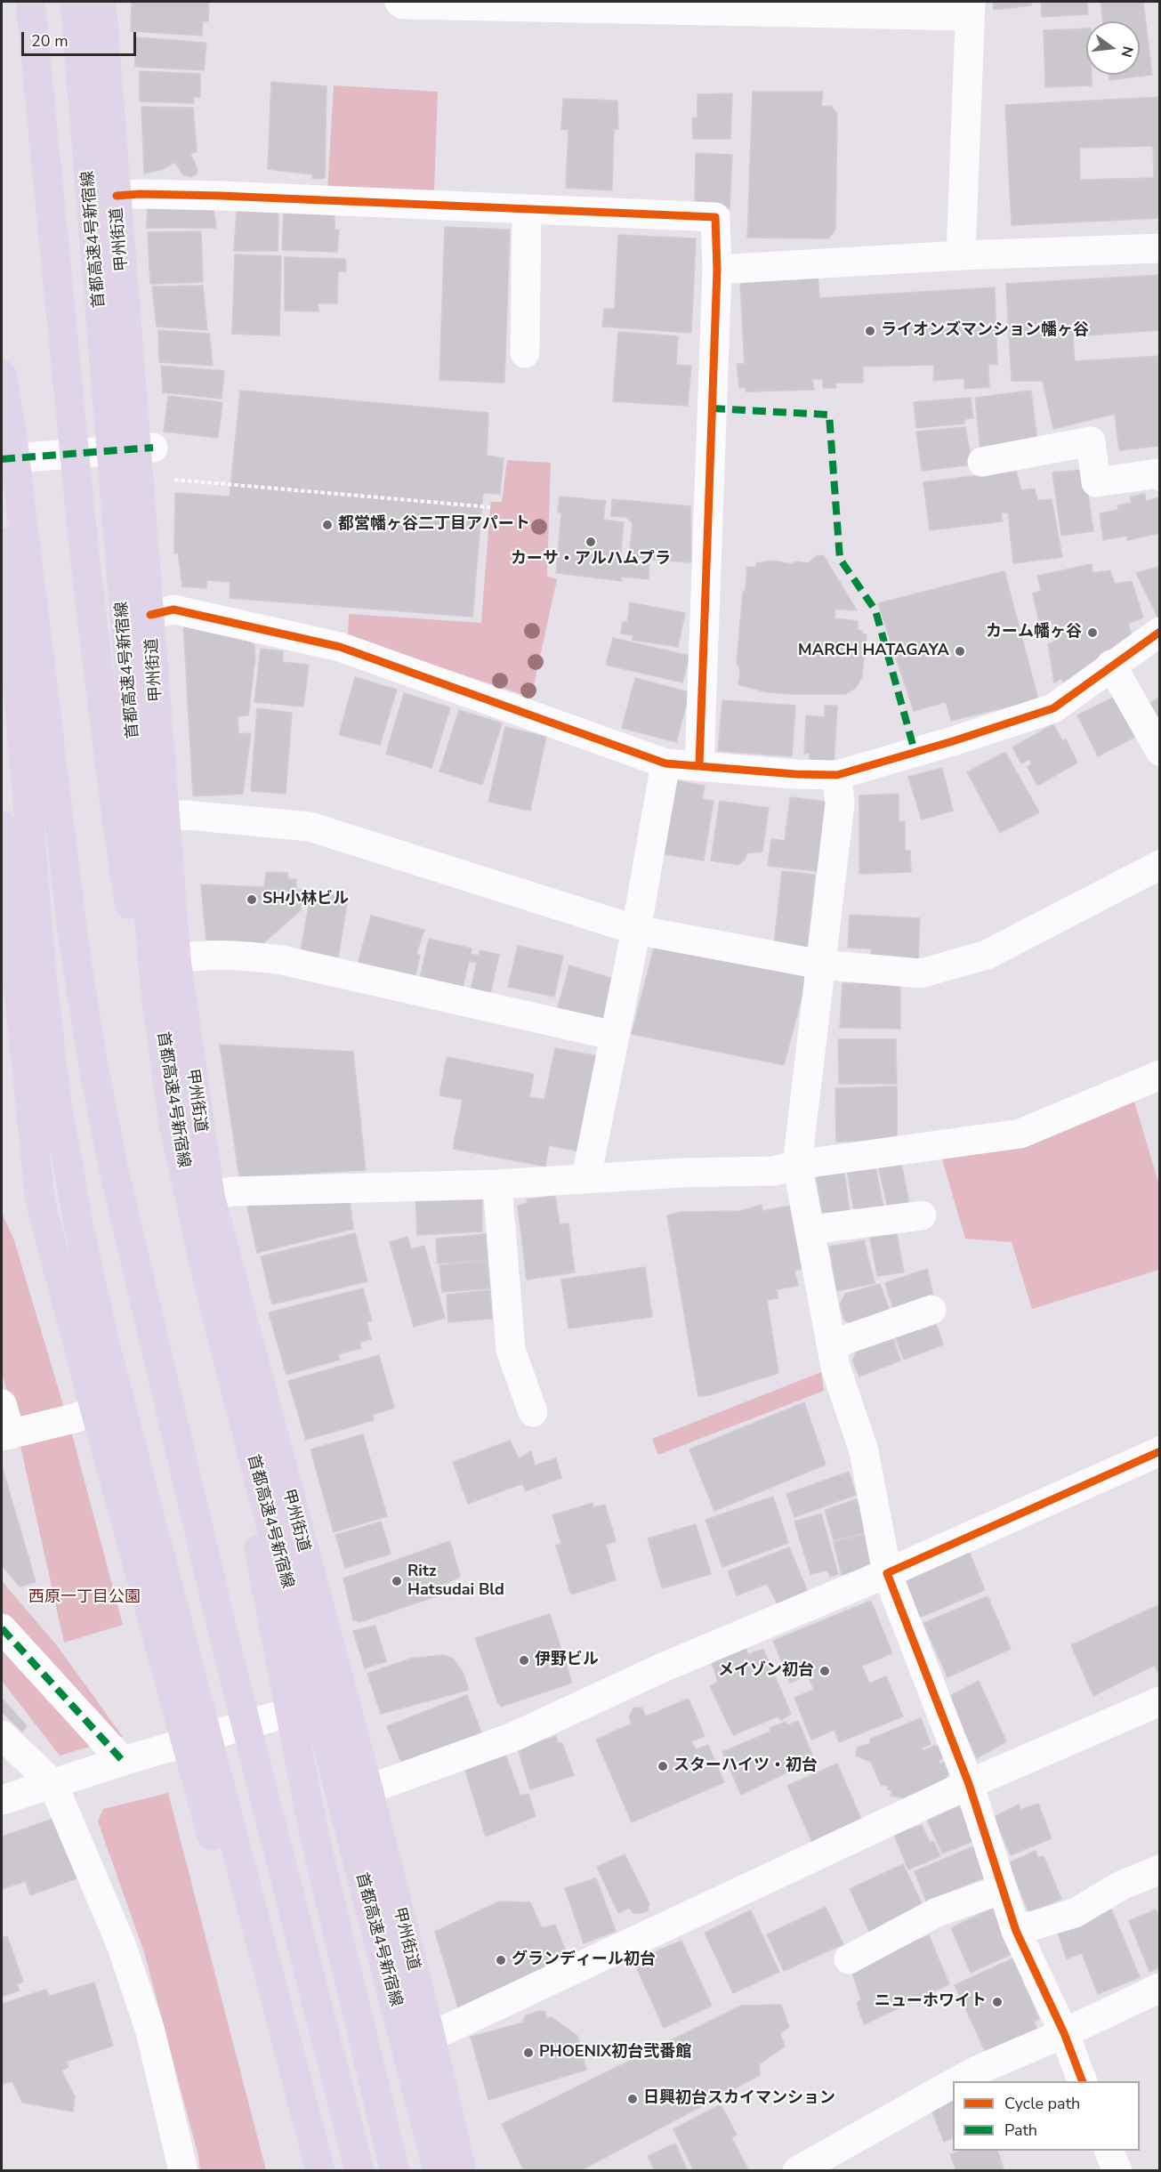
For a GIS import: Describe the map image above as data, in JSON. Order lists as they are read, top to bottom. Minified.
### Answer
{"streets":{"highway":["首都高速4号新宿線","甲州街道"]},"parks":["西原一丁目公園"],"places":["ライオンズマンション幡ヶ谷","都営幡ヶ谷二丁目アパート","カーサ・アルハムプラ","カーム幡ヶ谷","MARCH HATAGAYA","SH小林ビル","Ritz Hatsudai Bld","伊野ビル","メイゾン初台","スターハイツ・初台","グランディール初台","ニューホワイト","PHOENIX初台弐番館","日興初台スカイマンション"],"legend":["Cycle path","Path"],"scale_bar":"20 m","north":"right"}
